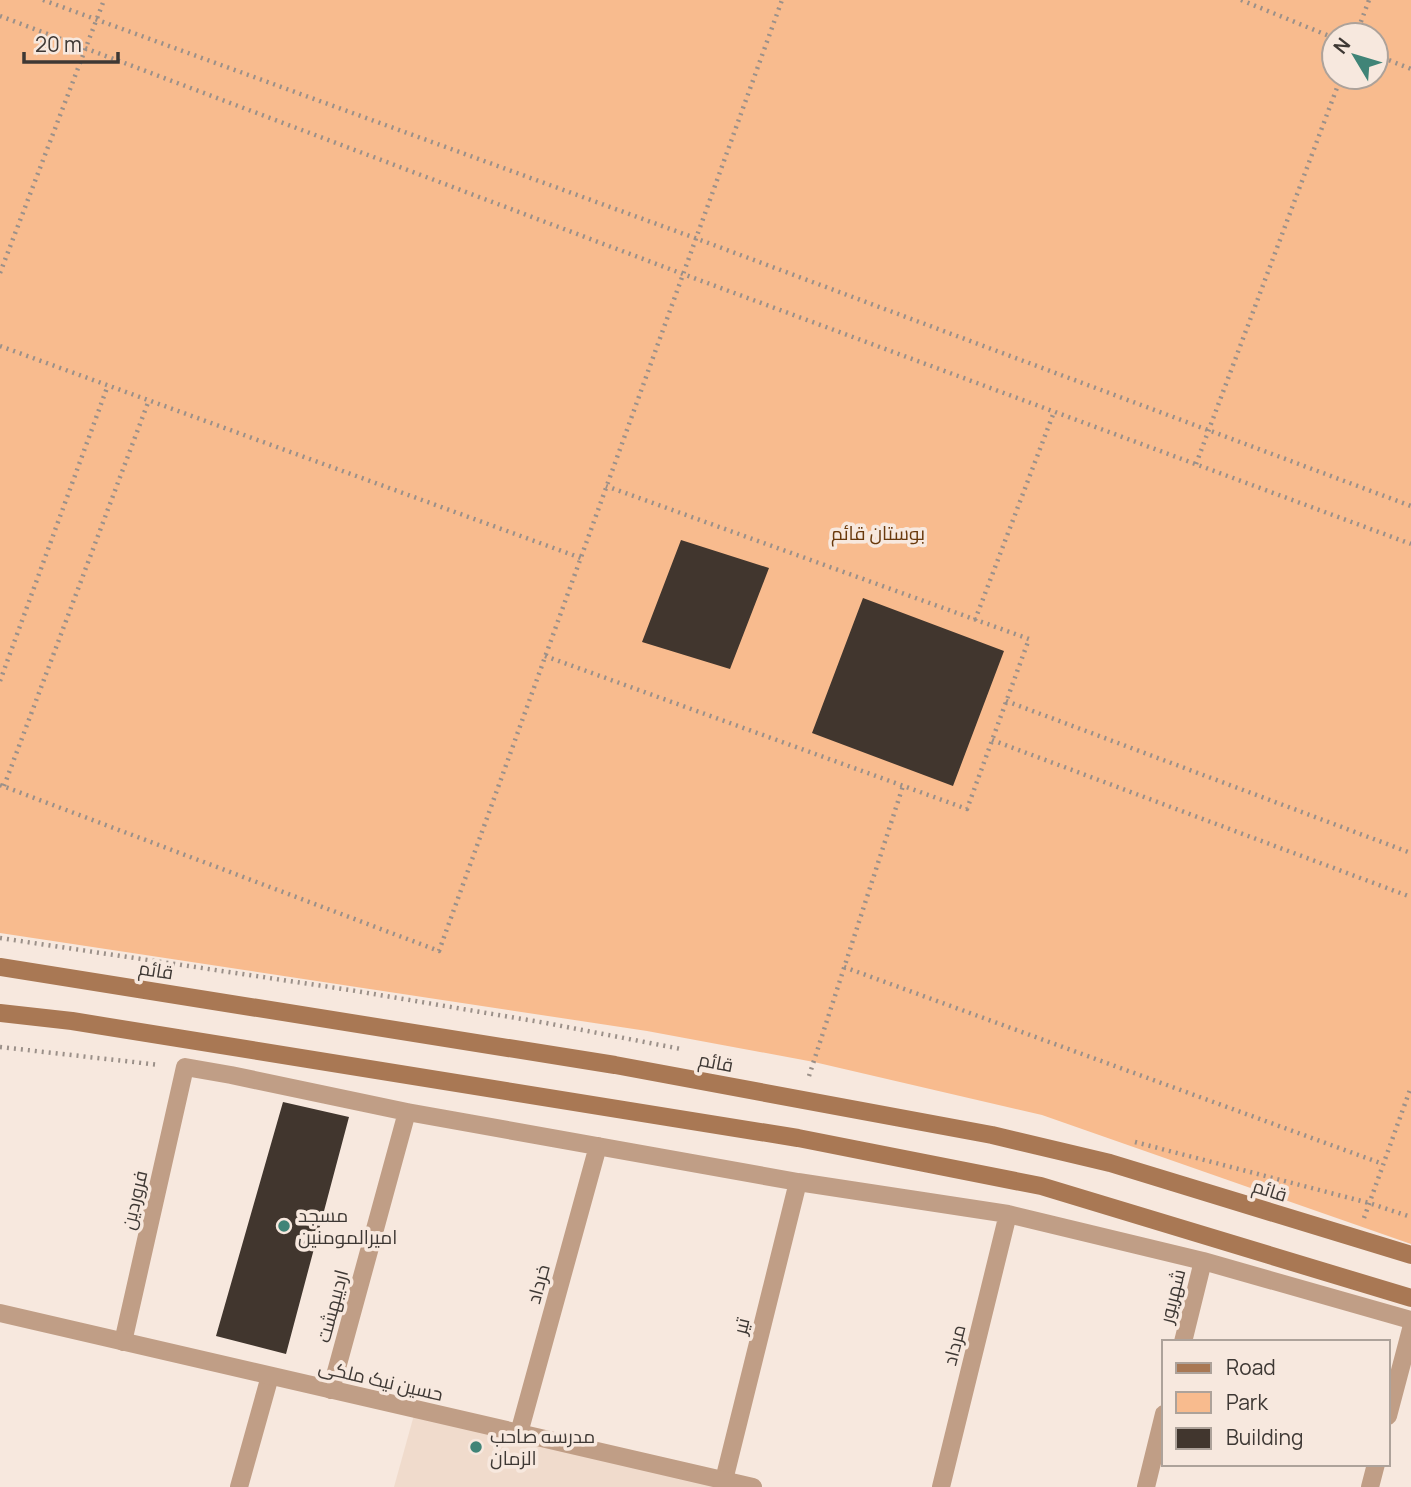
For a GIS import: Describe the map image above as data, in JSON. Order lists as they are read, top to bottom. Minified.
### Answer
{"streets":{"main road":["قائم"],"street":["فروردین","خرداد","شهریور","اردیبهشت","تیر","مرداد","حسین نیک ملکی"]},"crossings":[["فروردین","حسین نیک ملکی"],["خرداد","حسین نیک ملکی"],["اردیبهشت","حسین نیک ملکی"],["تیر","حسین نیک ملکی"]],"parks":["بوستان قائم"],"places":["مسجد امیرالمومنین","مدرسه صاحب الزمان"],"legend":["Road","Park","Building"],"scale_bar":"20 m","north":"top left"}
